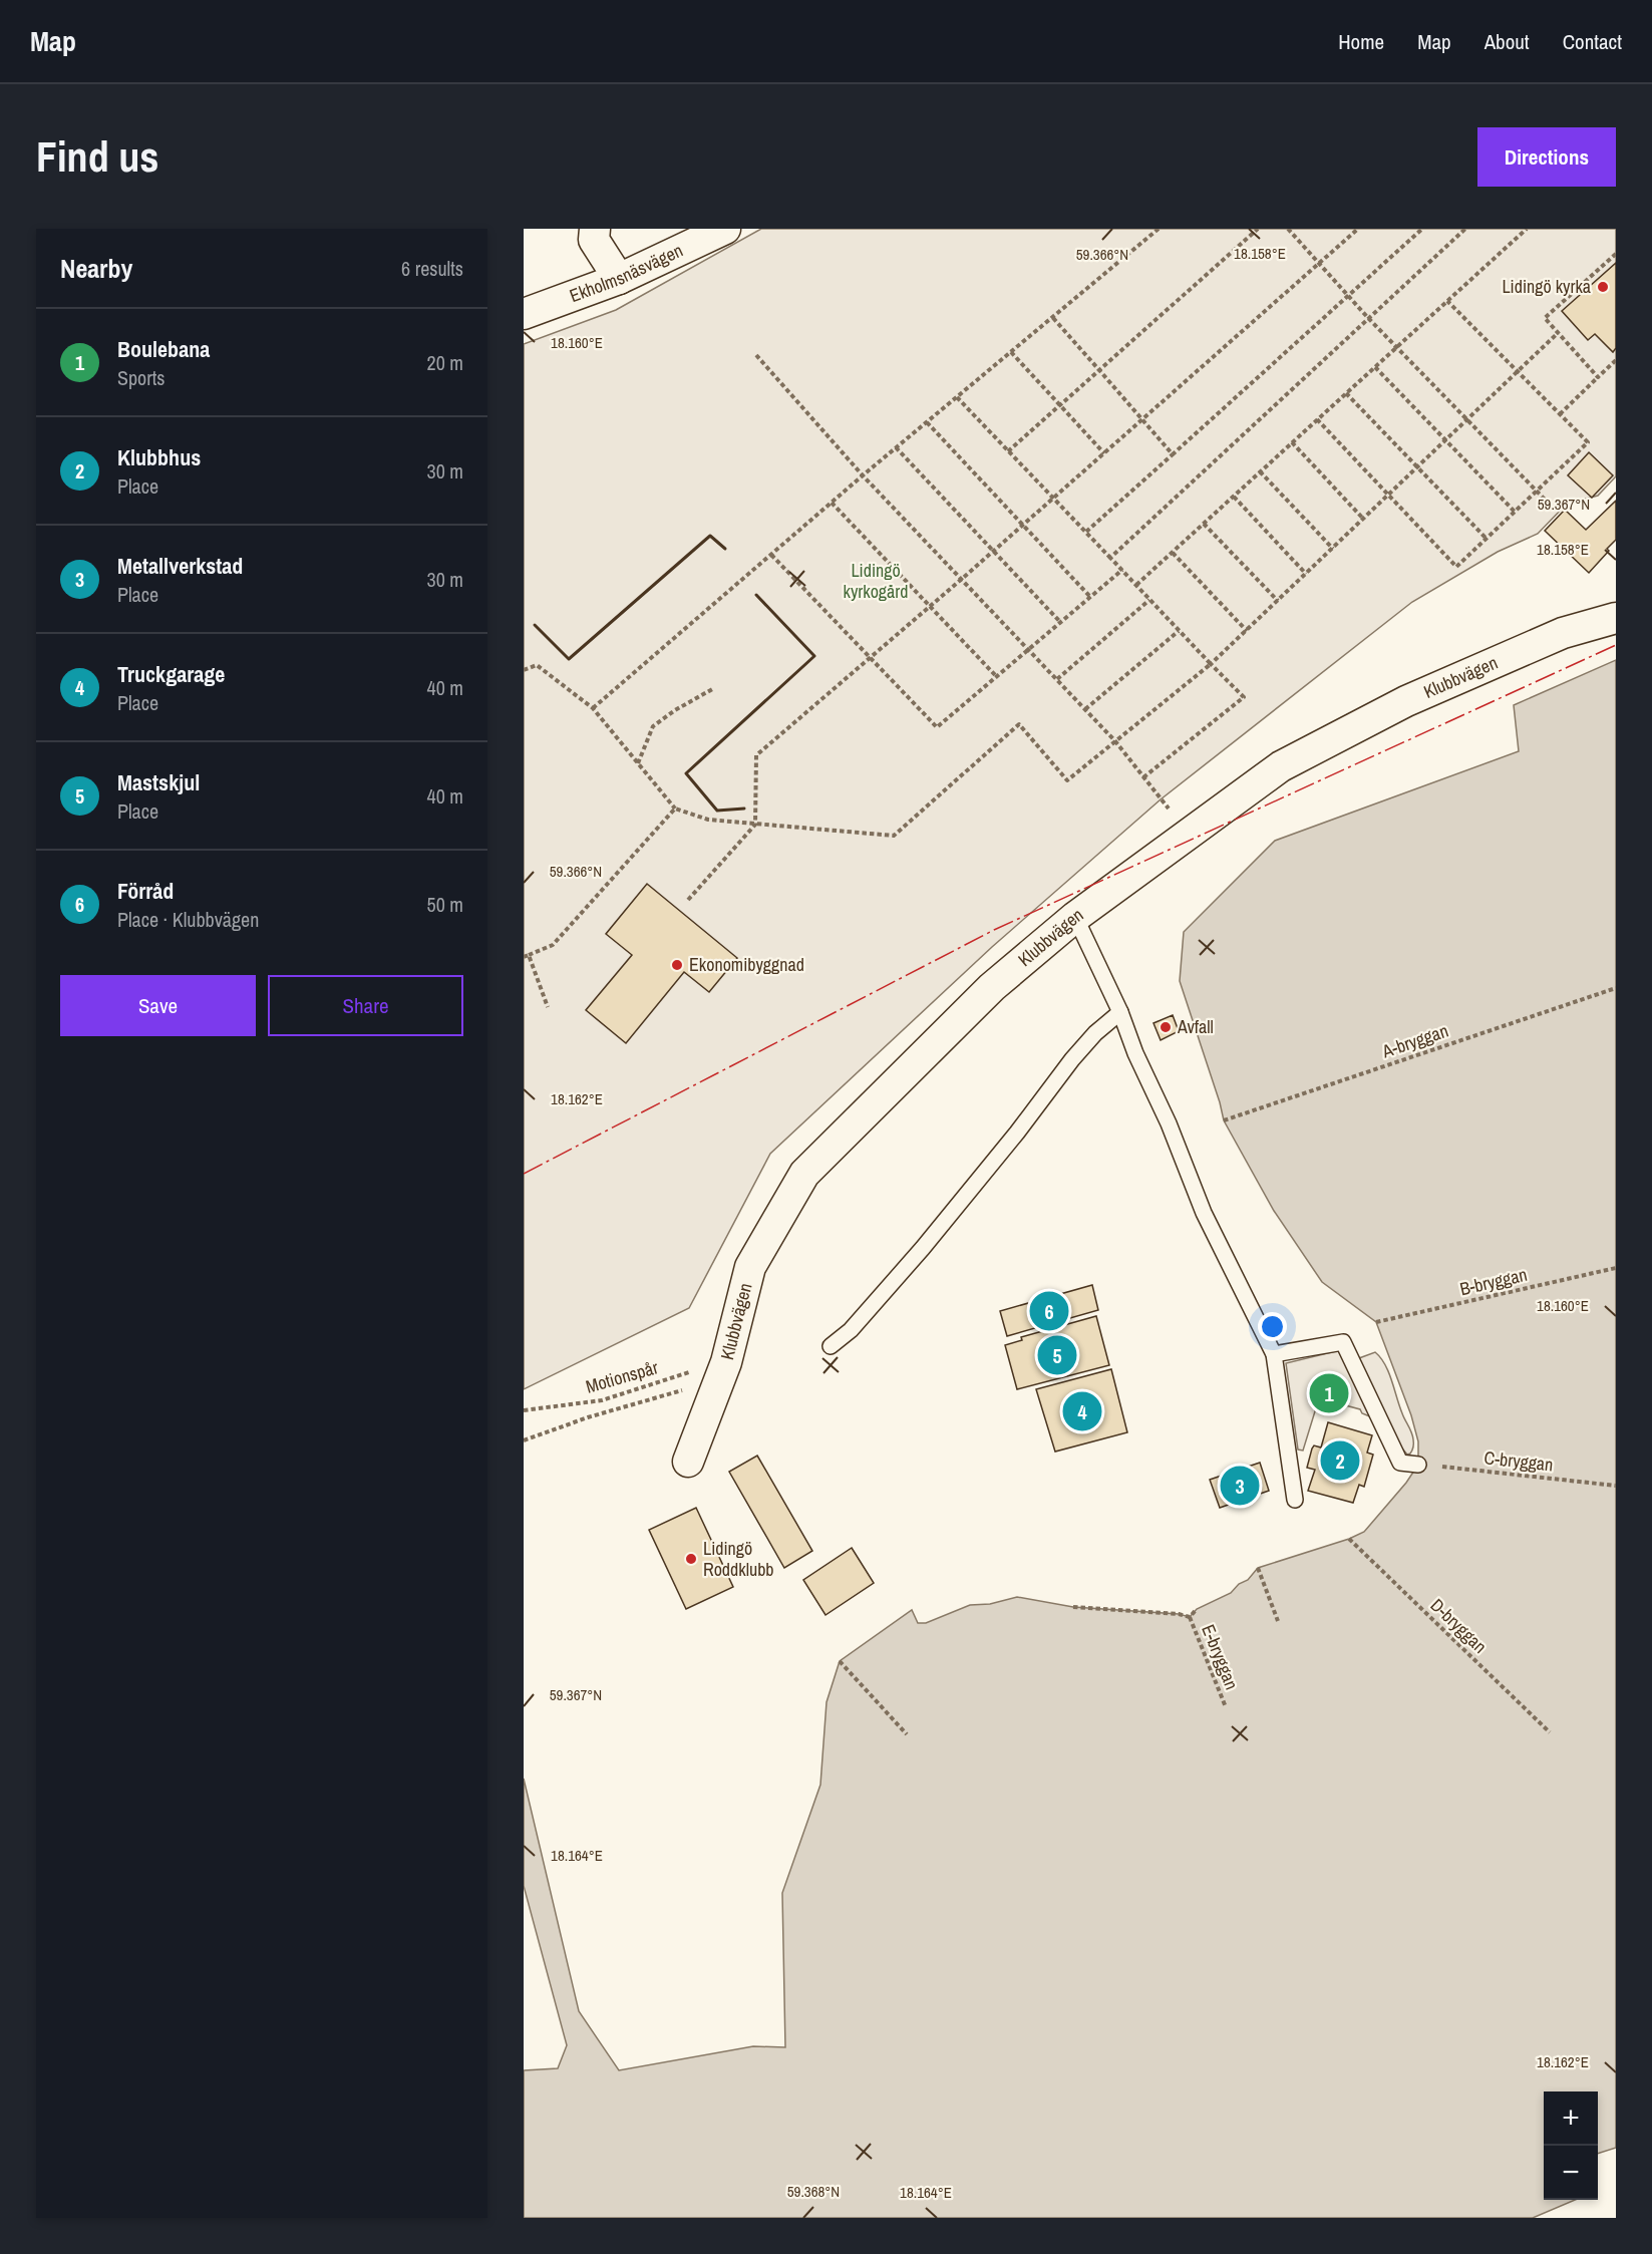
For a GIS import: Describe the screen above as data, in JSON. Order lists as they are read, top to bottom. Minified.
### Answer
{"streets":{"street":["Ekholmsnäsvägen","Klubbvägen"],"path":["A-bryggan","B-bryggan","Motionspår","C-bryggan","D-bryggan","E-bryggan"]},"crossings":[["Klubbvägen","Motionspår"]],"parks":["Lidingö kyrkogård"],"places":["Lidingö kyrka","Ekonomibyggnad","Avfall","Lidingö Roddklubb"],"page":{"header":"Map","nav":["Home","Map","About","Contact"],"buttons":["Directions",["Save","Share"]],"title":"Find us","heading":["Nearby","6 results"],"list":[{"mark":"1","name":"Boulebana","note":"Sports","value":"20 m"},{"mark":"2","name":"Klubbhus","note":"Place","value":"30 m"},{"mark":"3","name":"Metallverkstad","note":"Place","value":"30 m"},{"mark":"4","name":"Truckgarage","note":"Place","value":"40 m"},{"mark":"5","name":"Mastskjul","note":"Place","value":"40 m"},{"mark":"6","name":"Förråd","note":"Place · Klubbvägen","value":"50 m"}],"pins":["6","5","1","4","2","3"],"map_buttons":["+","−"]},"coordinates":["18.158°E","59.366°N","18.160°E","59.367°N","18.162°E","18.164°E","59.368°N"]}
